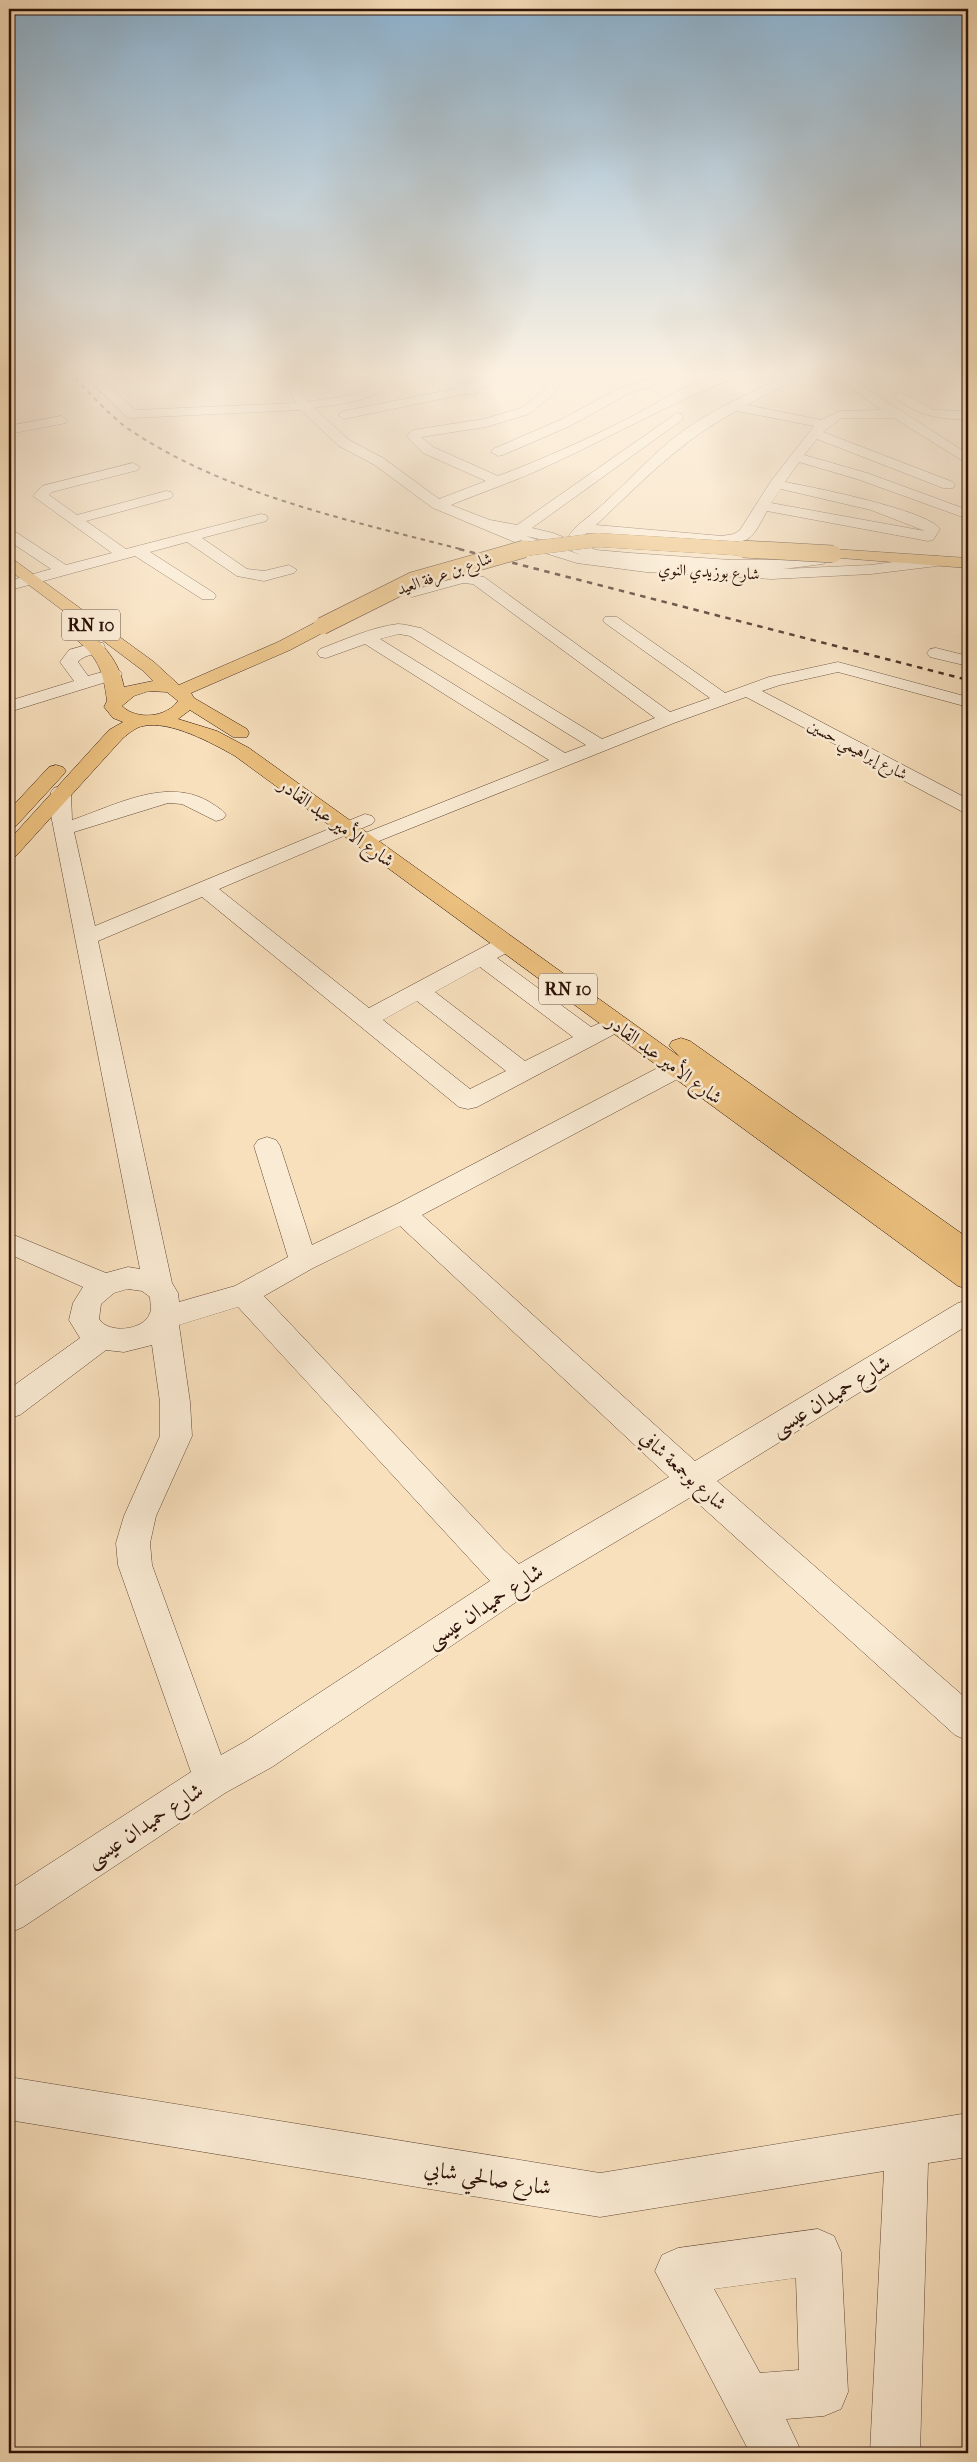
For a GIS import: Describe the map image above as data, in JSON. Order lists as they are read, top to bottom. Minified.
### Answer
{"streets":{"main road":["شارع بن عرفة العيد","RN 10","شارع الأمير عبد القادر"],"street":["شارع بوزيدي النوي","شارع إبراهيمي حسين","شارع حميدان عيسى","شارع بوجمعة شافي","شارع صالحي شابي"]},"crossings":[["شارع بوزيدي النوي","شارع بن عرفة العيد"],["شارع بن عرفة العيد","شارع الأمير عبد القادر"],["RN 10","شارع الأمير عبد القادر"],["شارع حميدان عيسى","شارع بوجمعة شافي"]]}
